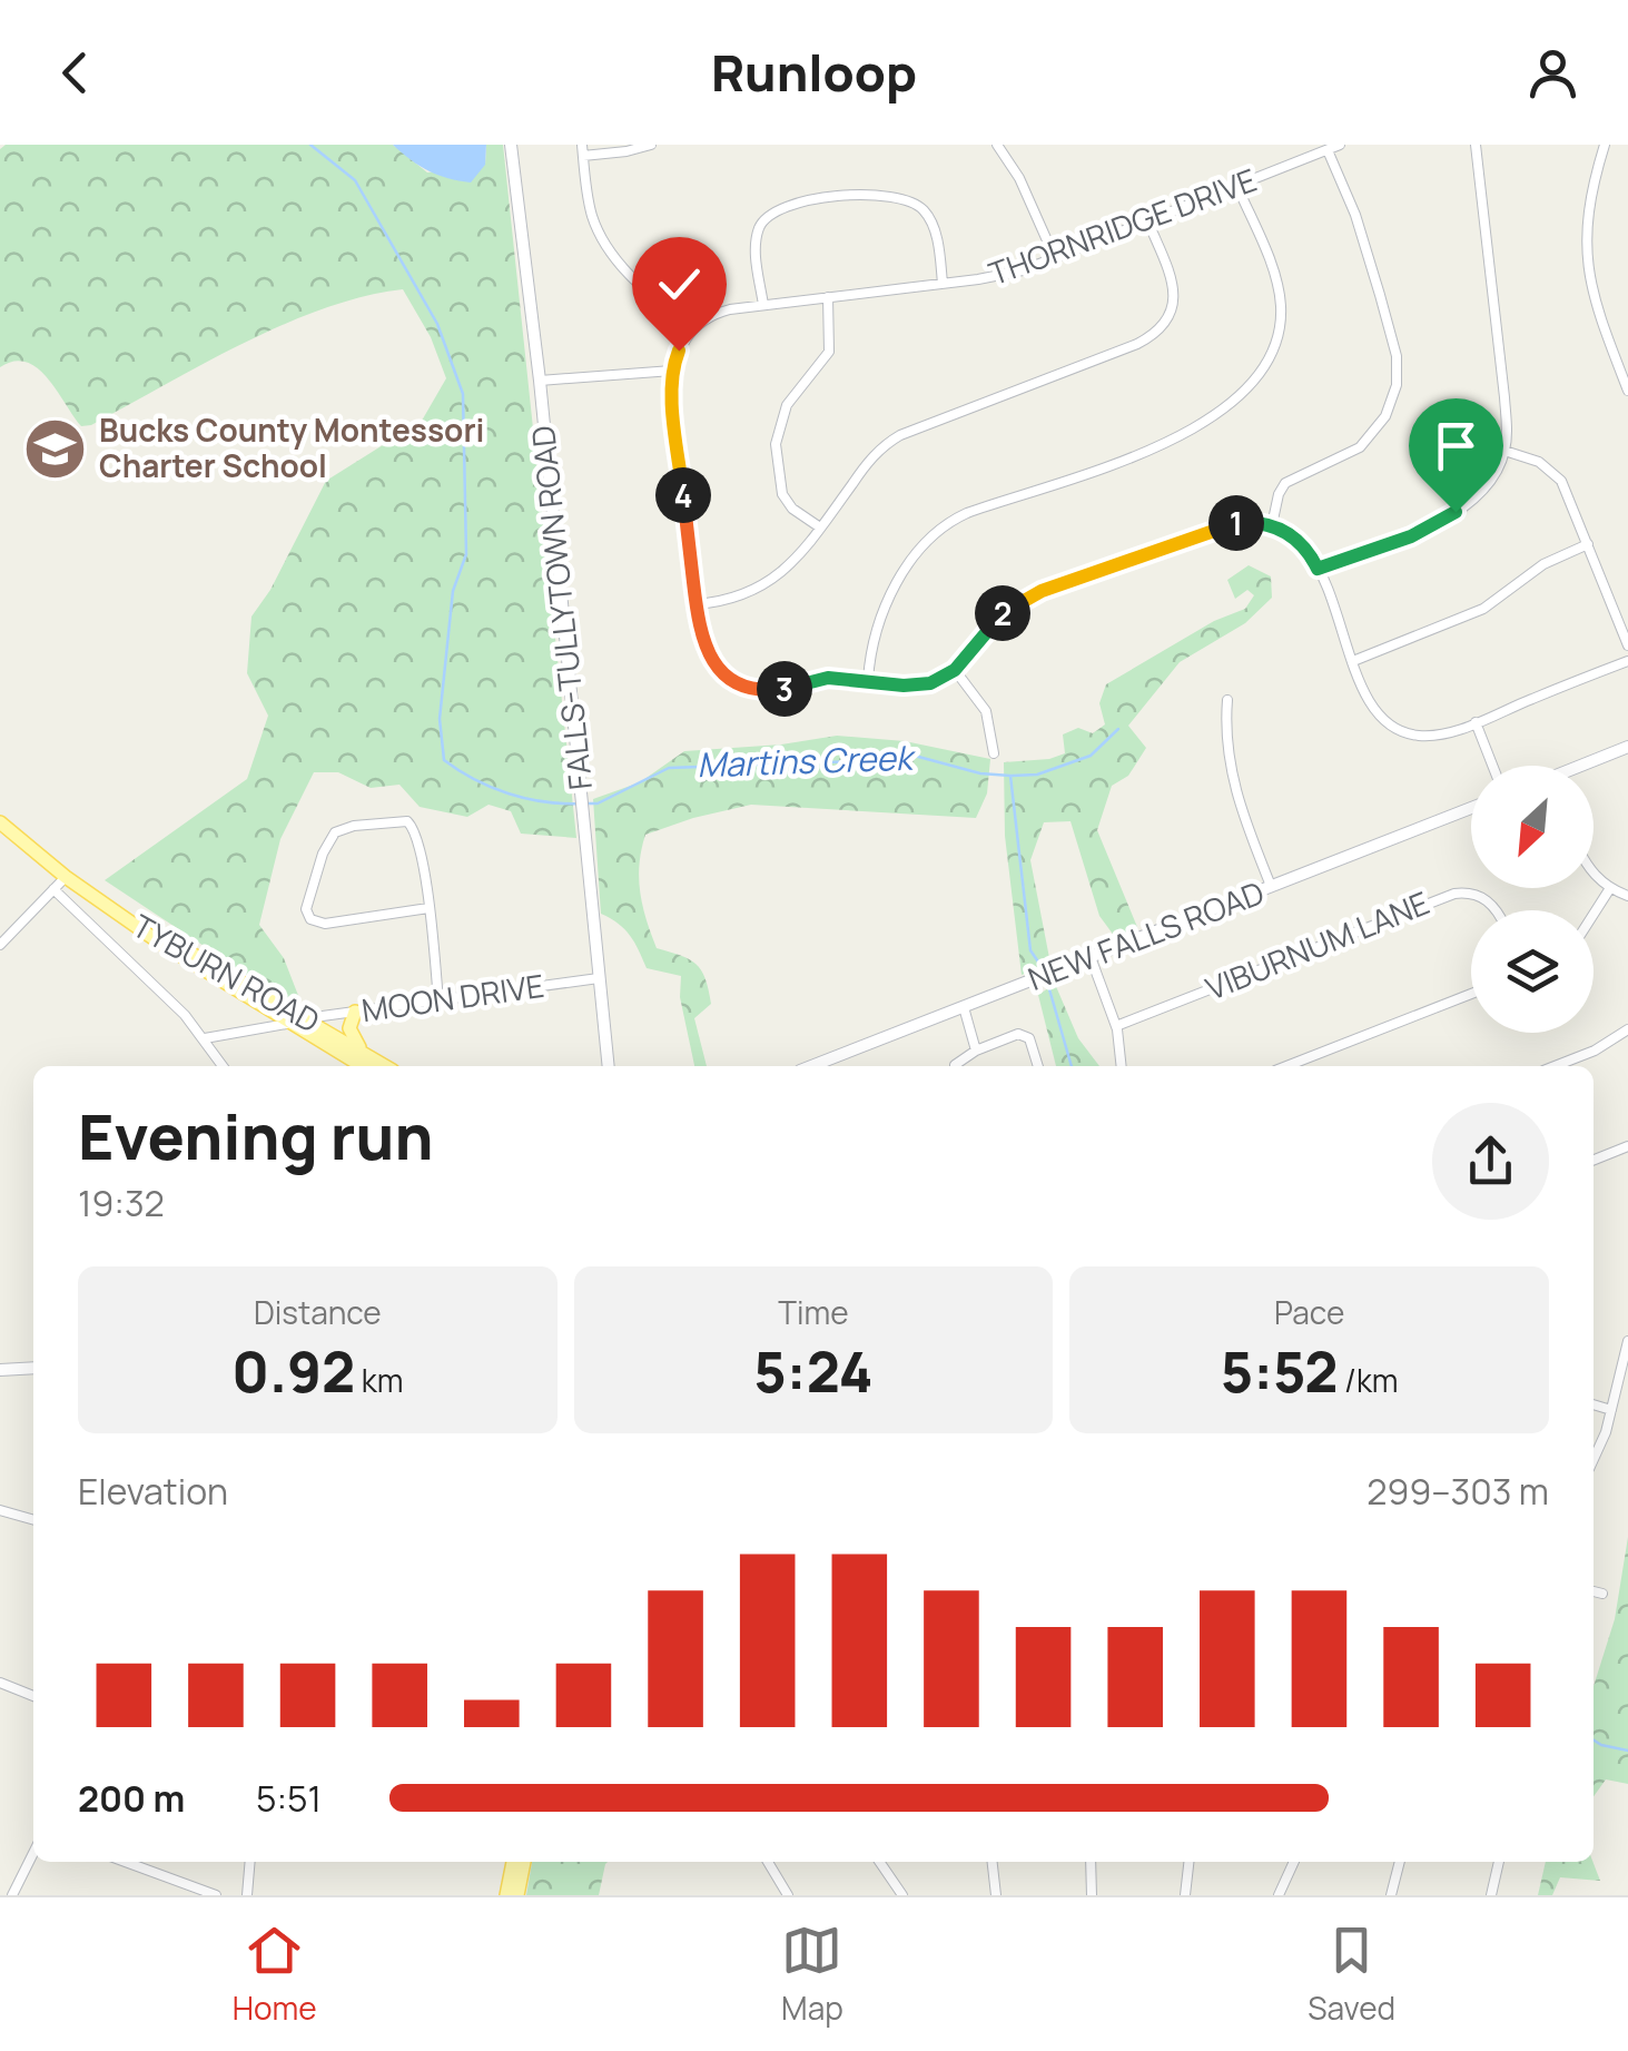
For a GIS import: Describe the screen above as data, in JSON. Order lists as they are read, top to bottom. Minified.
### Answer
{"streets":{"main road":["TYBURN ROAD"],"street":["THORNRIDGE DRIVE","FALLS-TULLYTOWN ROAD","NEW FALLS ROAD","VIBURNUM LANE","MOON DRIVE"]},"crossings":[["FALLS-TULLYTOWN ROAD","MOON DRIVE"],["TYBURN ROAD","MOON DRIVE"]],"water":["Martins Creek"],"places":{"school or university":["Bucks County Montessori Charter School"]},"north":"bottom left","page":{"header":"Runloop","pins":["4","1","2","3"],"heading":["Evening run","19:32"],"stats":[["Distance","0.92 km"],["Time","5:24"],["Pace","5:52 /km"]],"chart":["Elevation","299–303 m"],"list":[{"name":"200 m","note":"5:51"}],"tabs":["Home","Map","Saved"]}}
